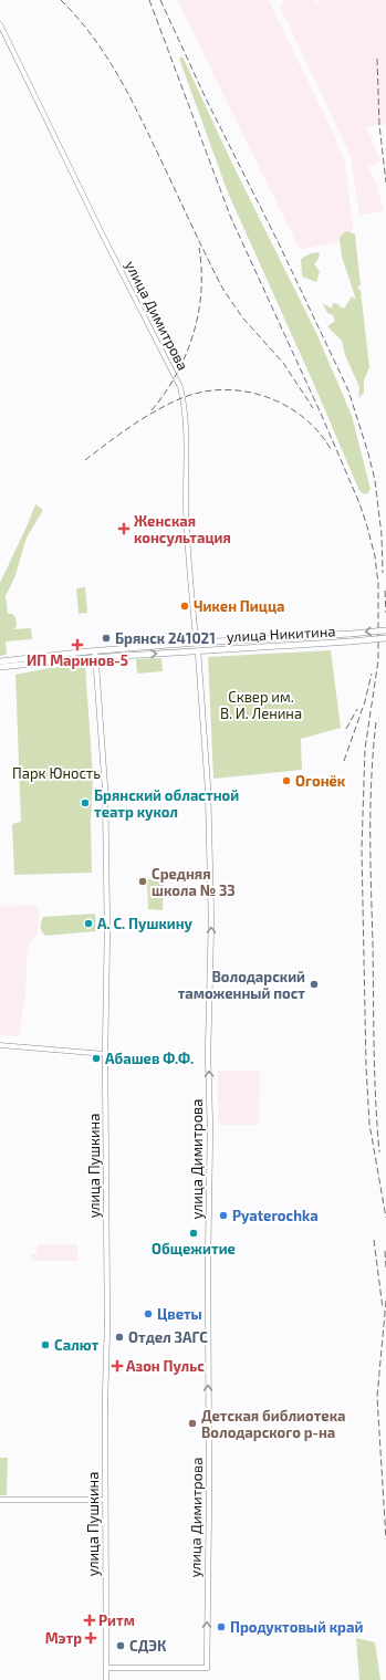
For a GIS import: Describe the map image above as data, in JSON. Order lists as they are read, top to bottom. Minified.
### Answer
{"streets":{"main road":["улица Димитрова","улица Никитина","улица Пушкина"]},"crossings":[["улица Димитрова","улица Никитина"],["улица Димитрова","улица Пушкина"],["улица Никитина","улица Пушкина"]],"one_way":["улица Димитрова"],"parks":["Сквер им. В. И. Ленина","Парк Юность"],"places":{"health":["Женская консультация","ИП Маринов-5","Азон Пульс","Ритм","Мэтр"],"other":["Чикен Пицца","Брянск 241021","Огонёк","Брянский областной театр кукол","Средняя школа № 33","А. С. Пушкину","Володарский таможенный пост","Абашев Ф.Ф.","Pyaterochka","Общежитие","Цветы","Отдел ЗАГС","Салют","Детская библиотека Володарского р-на","Продуктовый край","СДЭК"]}}
